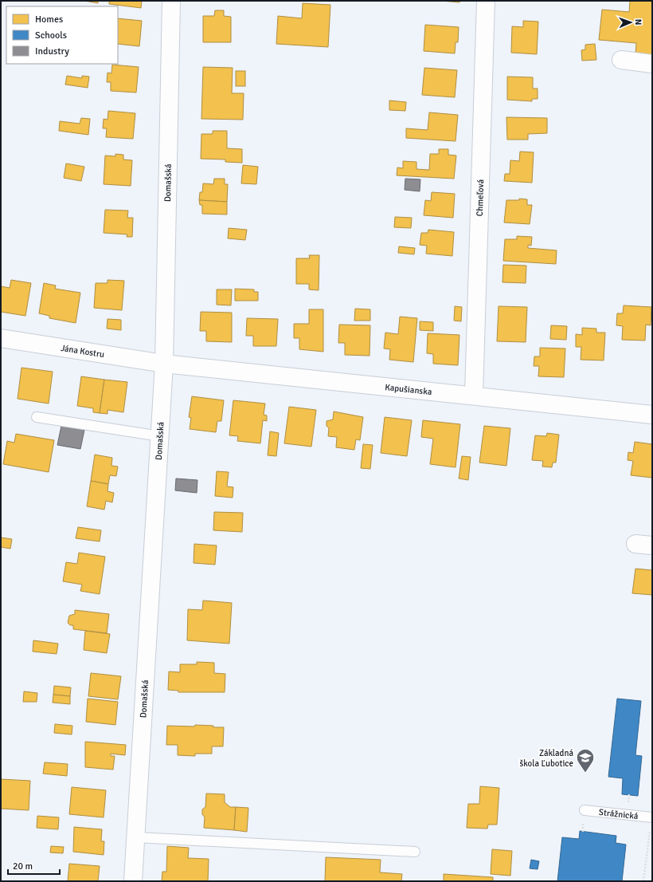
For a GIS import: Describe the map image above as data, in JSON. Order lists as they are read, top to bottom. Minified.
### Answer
{"streets":{"street":["Domašská","Chmeľová","Jána Kostru","Kapušianska"],"lane":["Strážnická"]},"crossings":[["Domašská","Jána Kostru"],["Domašská","Kapušianska"],["Chmeľová","Kapušianska"],["Jána Kostru","Kapušianska"]],"places":{"school or university":["Základná škola Ľubotice"]},"legend":["Homes","Schools","Industry"],"scale_bar":"20 m","north":"right"}
